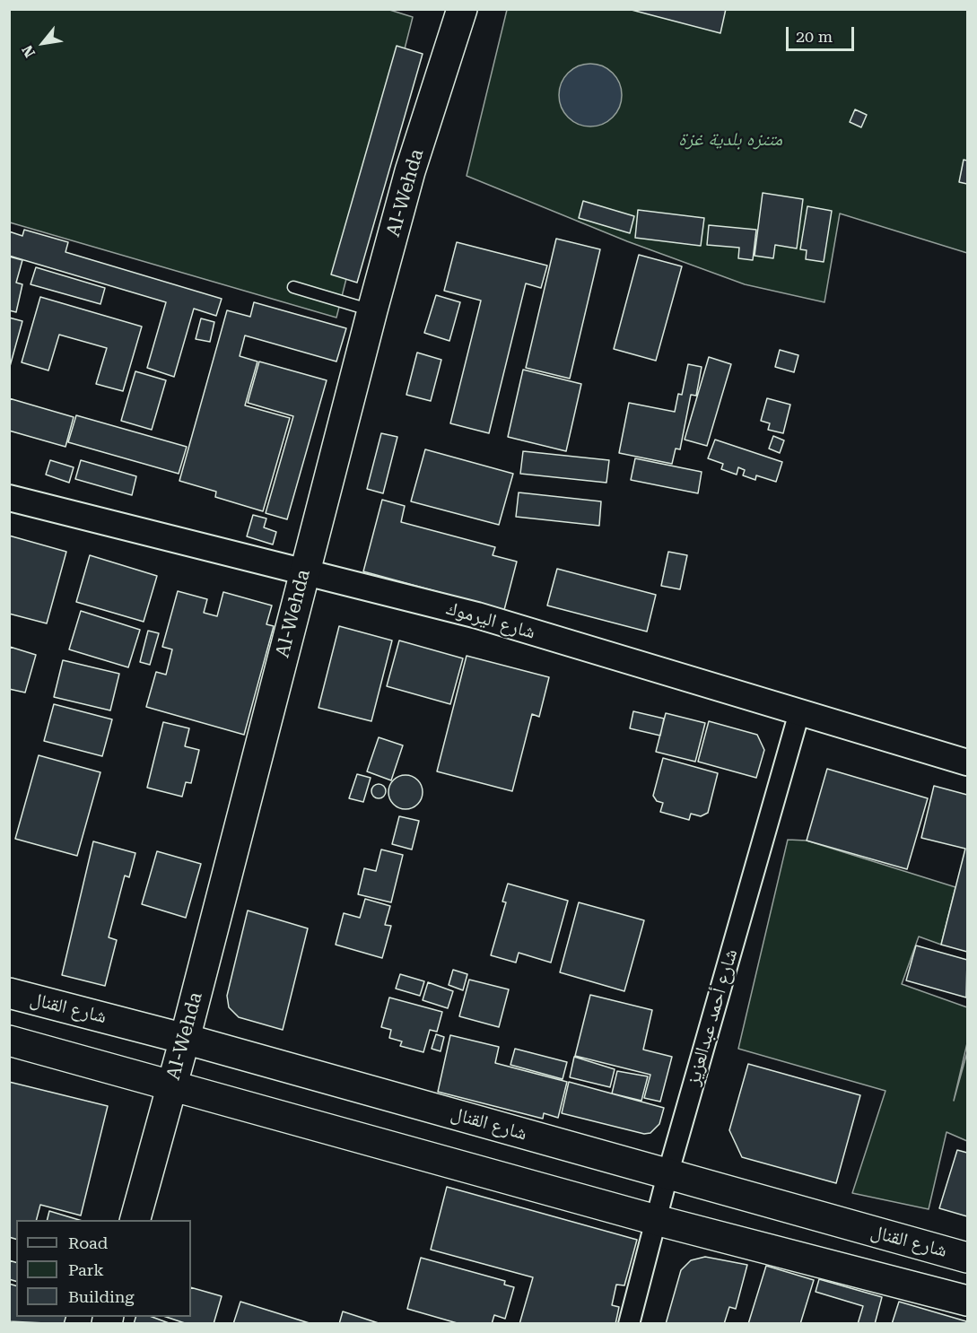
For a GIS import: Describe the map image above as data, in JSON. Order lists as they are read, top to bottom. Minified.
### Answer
{"streets":{"main road":["Al-Wehda","شارع القنال"],"street":["شارع اليرموك","شارع أحمد عبدالعزيز"]},"crossings":[["Al-Wehda","شارع اليرموك"],["Al-Wehda","شارع القنال"],["شارع اليرموك","شارع أحمد عبدالعزيز"],["شارع القنال","شارع أحمد عبدالعزيز"]],"parks":["متنزه بلدية غزة"],"legend":["Road","Park","Building"],"scale_bar":"20 m","north":"bottom left"}
